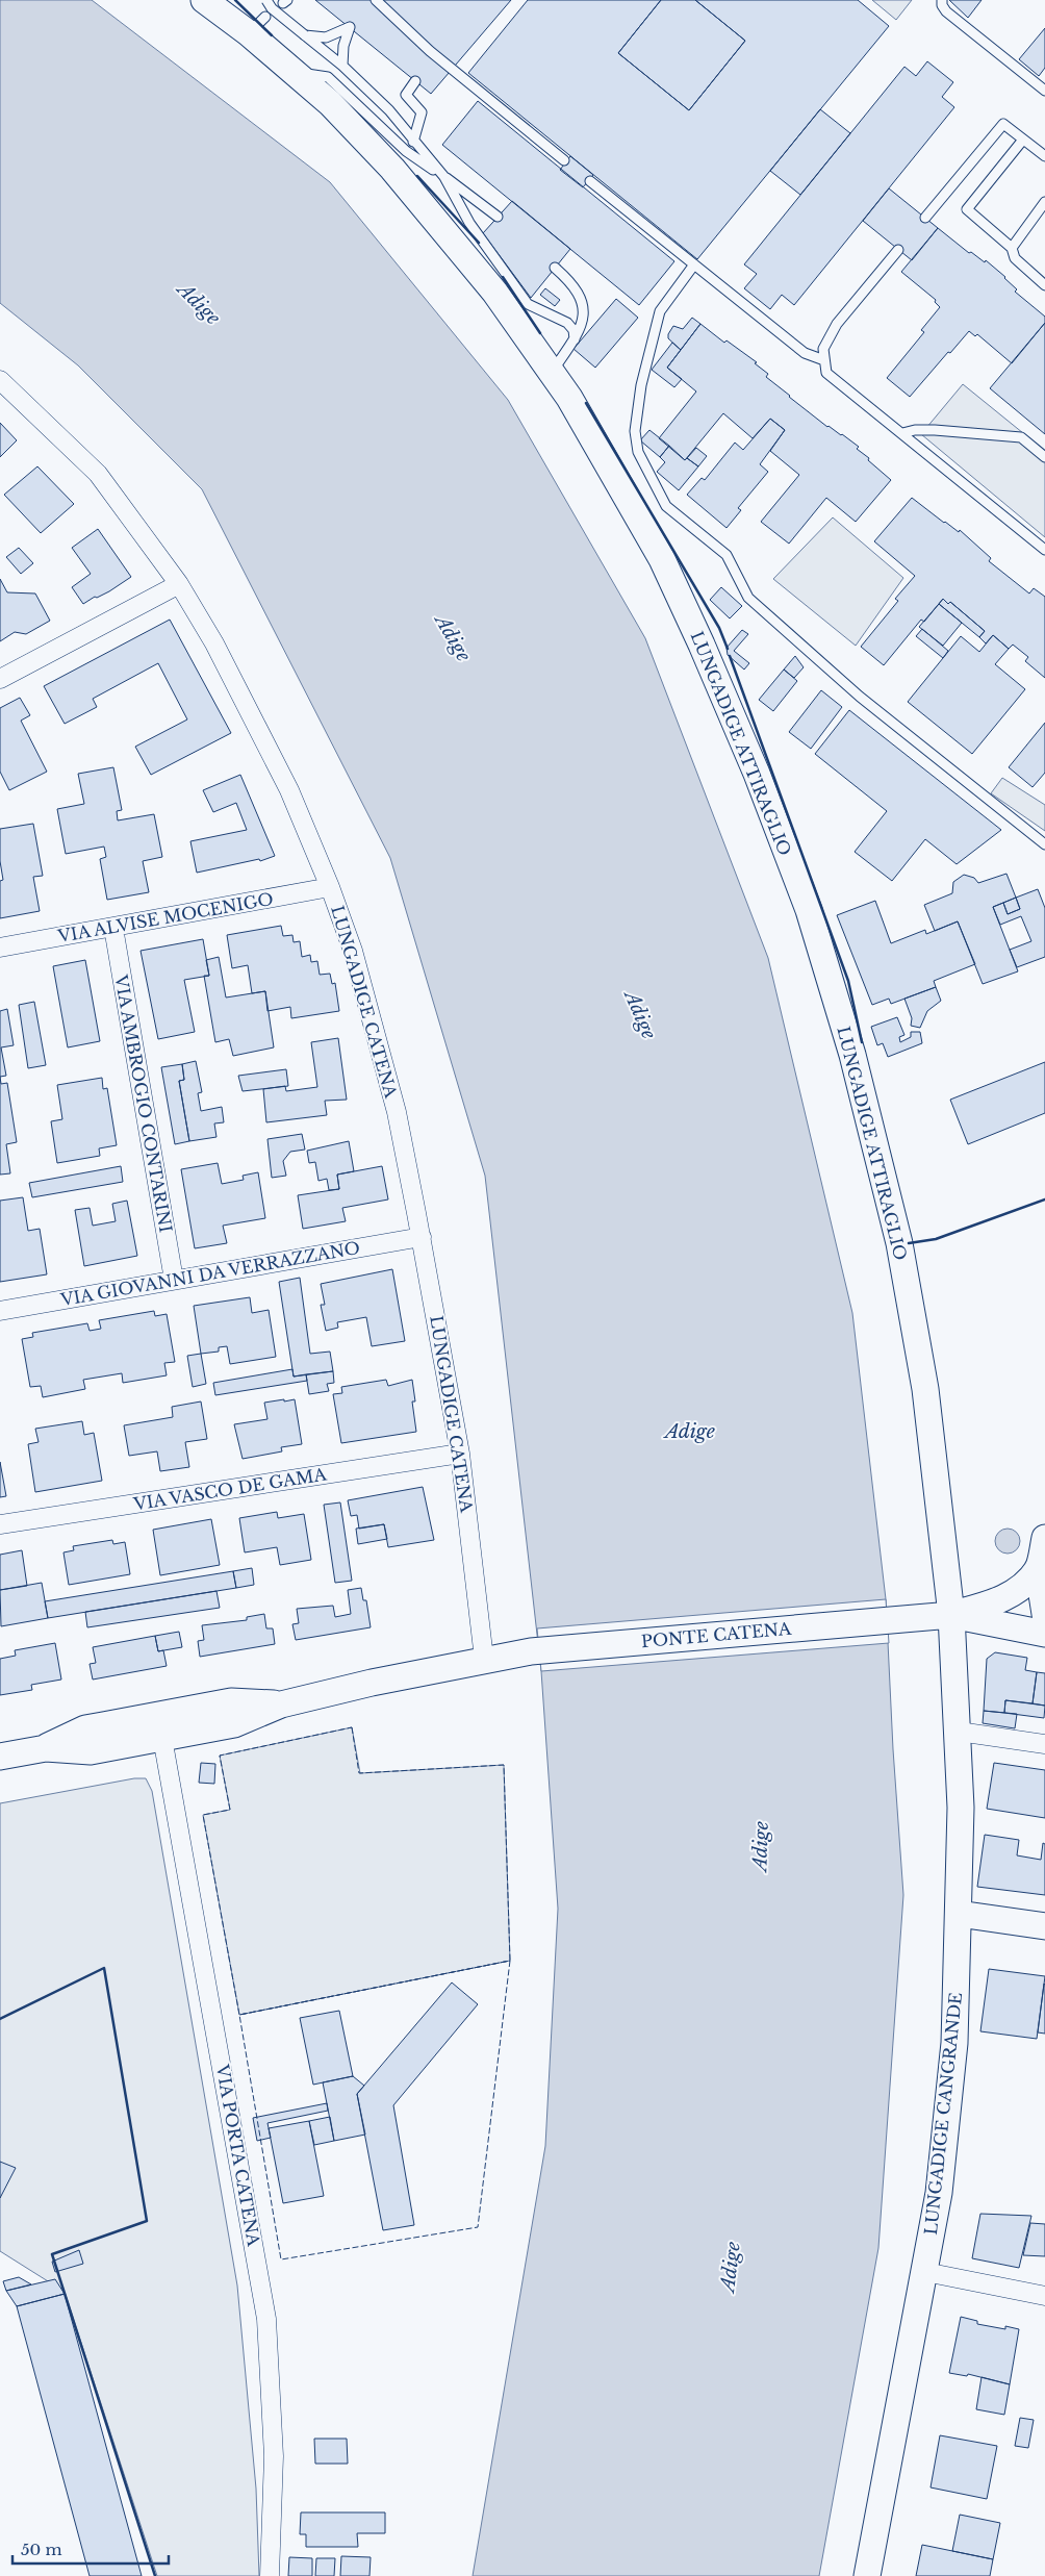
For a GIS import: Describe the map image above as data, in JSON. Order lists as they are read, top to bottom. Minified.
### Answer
{"streets":{"street":["LUNGADIGE ATTIRAGLIO","VIA ALVISE MOCENIGO","LUNGADIGE CATENA","VIA AMBROGIO CONTARINI","VIA GIOVANNI DA VERRAZZANO","VIA VASCO DE GAMA","PONTE CATENA","LUNGADIGE CANGRANDE","VIA PORTA CATENA"]},"crossings":[["LUNGADIGE ATTIRAGLIO","PONTE CATENA"],["LUNGADIGE ATTIRAGLIO","LUNGADIGE CANGRANDE"],["VIA ALVISE MOCENIGO","LUNGADIGE CATENA"],["VIA ALVISE MOCENIGO","VIA AMBROGIO CONTARINI"],["LUNGADIGE CATENA","VIA GIOVANNI DA VERRAZZANO"],["LUNGADIGE CATENA","VIA VASCO DE GAMA"],["LUNGADIGE CATENA","PONTE CATENA"],["VIA AMBROGIO CONTARINI","VIA GIOVANNI DA VERRAZZANO"],["PONTE CATENA","LUNGADIGE CANGRANDE"]],"water":["Adige"],"scale_bar":"50 m"}
